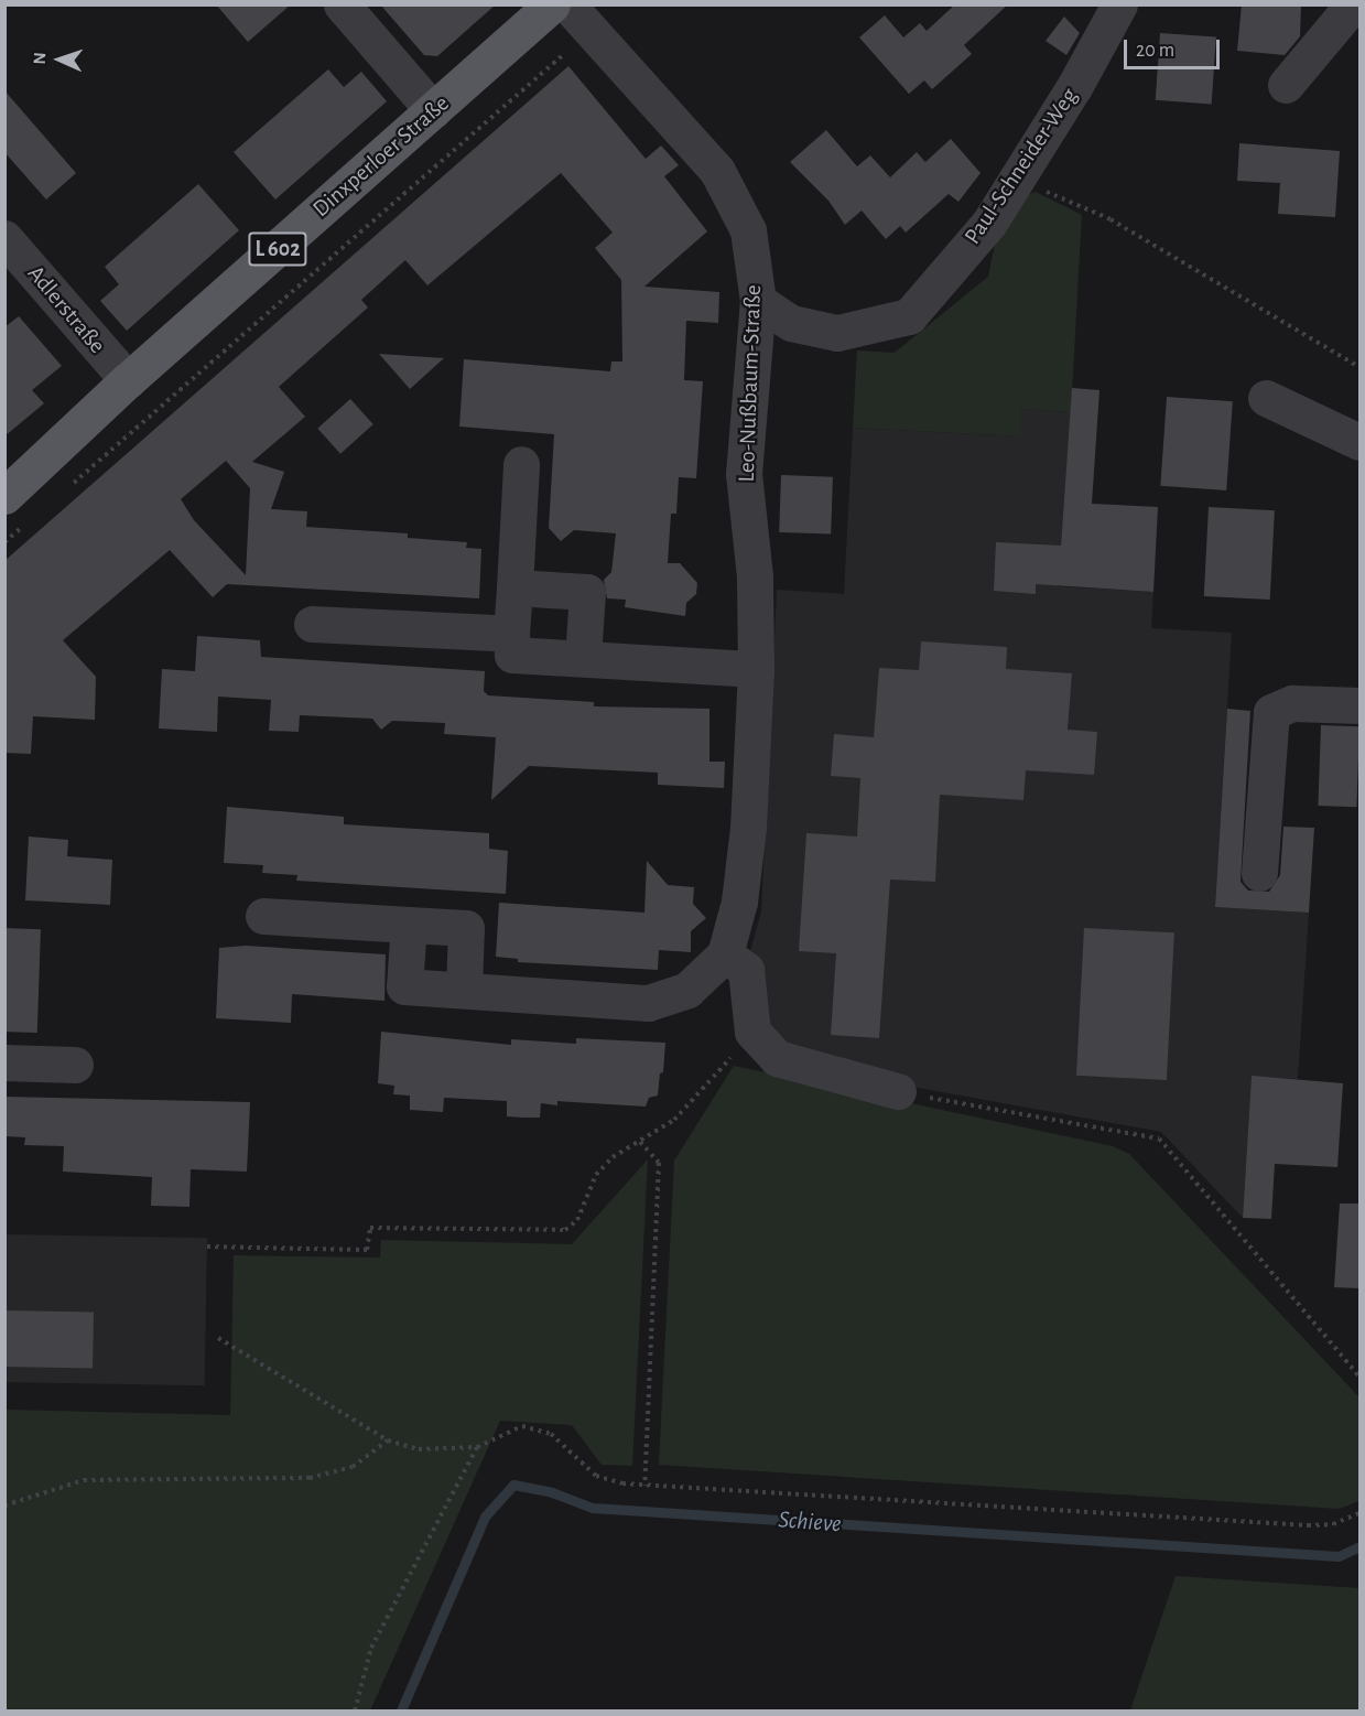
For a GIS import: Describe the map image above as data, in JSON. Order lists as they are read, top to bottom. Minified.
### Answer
{"streets":{"main road":["Dinxperloer Straße","L 602"],"street":["Paul-Schneider-Weg","Adlerstraße","Leo-Nußbaum-Straße"]},"crossings":[["Dinxperloer Straße","Adlerstraße"],["Paul-Schneider-Weg","Leo-Nußbaum-Straße"]],"water":["Schieve"],"scale_bar":"20 m","north":"left"}
